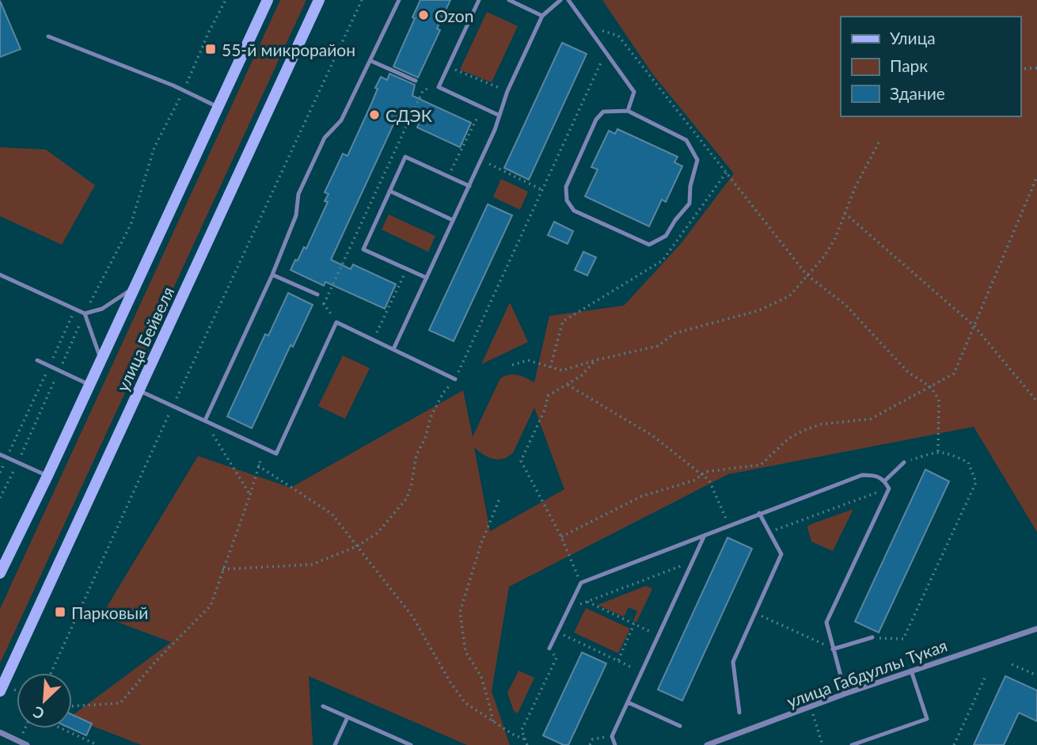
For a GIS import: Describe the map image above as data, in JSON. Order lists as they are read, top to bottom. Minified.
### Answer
{"streets":{"main road":["улица Бейвеля"],"street":["улица Габдуллы Тукая"]},"places":{"other":["Ozon","СДЭК"],"transit":["55-й микрорайон","Парковый"]},"legend":["Улица","Парк","Здание"],"north":"bottom left"}
